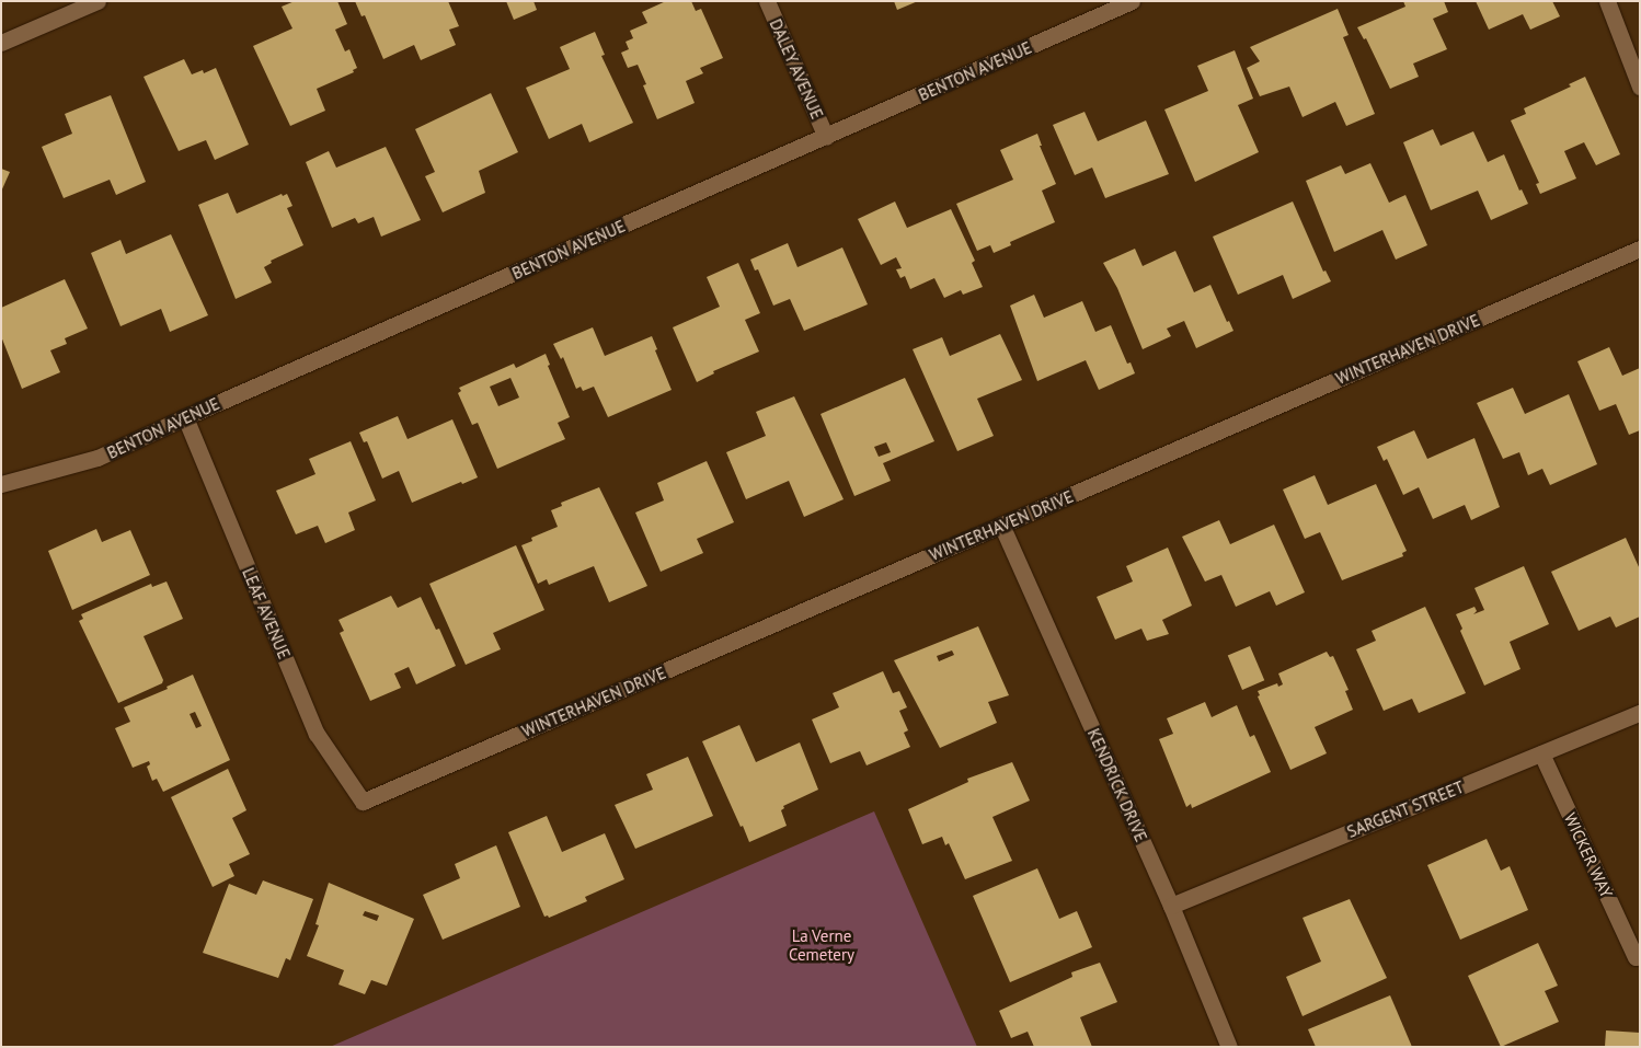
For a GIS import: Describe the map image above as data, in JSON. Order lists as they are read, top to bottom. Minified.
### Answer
{"streets":{"street":["DALEY AVENUE","BENTON AVENUE","WINTERHAVEN DRIVE","LEAF AVENUE","KENDRICK DRIVE","SARGENT STREET","WICKER WAY"]},"crossings":[["DALEY AVENUE","BENTON AVENUE"],["BENTON AVENUE","LEAF AVENUE"],["WINTERHAVEN DRIVE","LEAF AVENUE"],["WINTERHAVEN DRIVE","KENDRICK DRIVE"],["KENDRICK DRIVE","SARGENT STREET"],["SARGENT STREET","WICKER WAY"]],"parks":["La Verne Cemetery"]}
